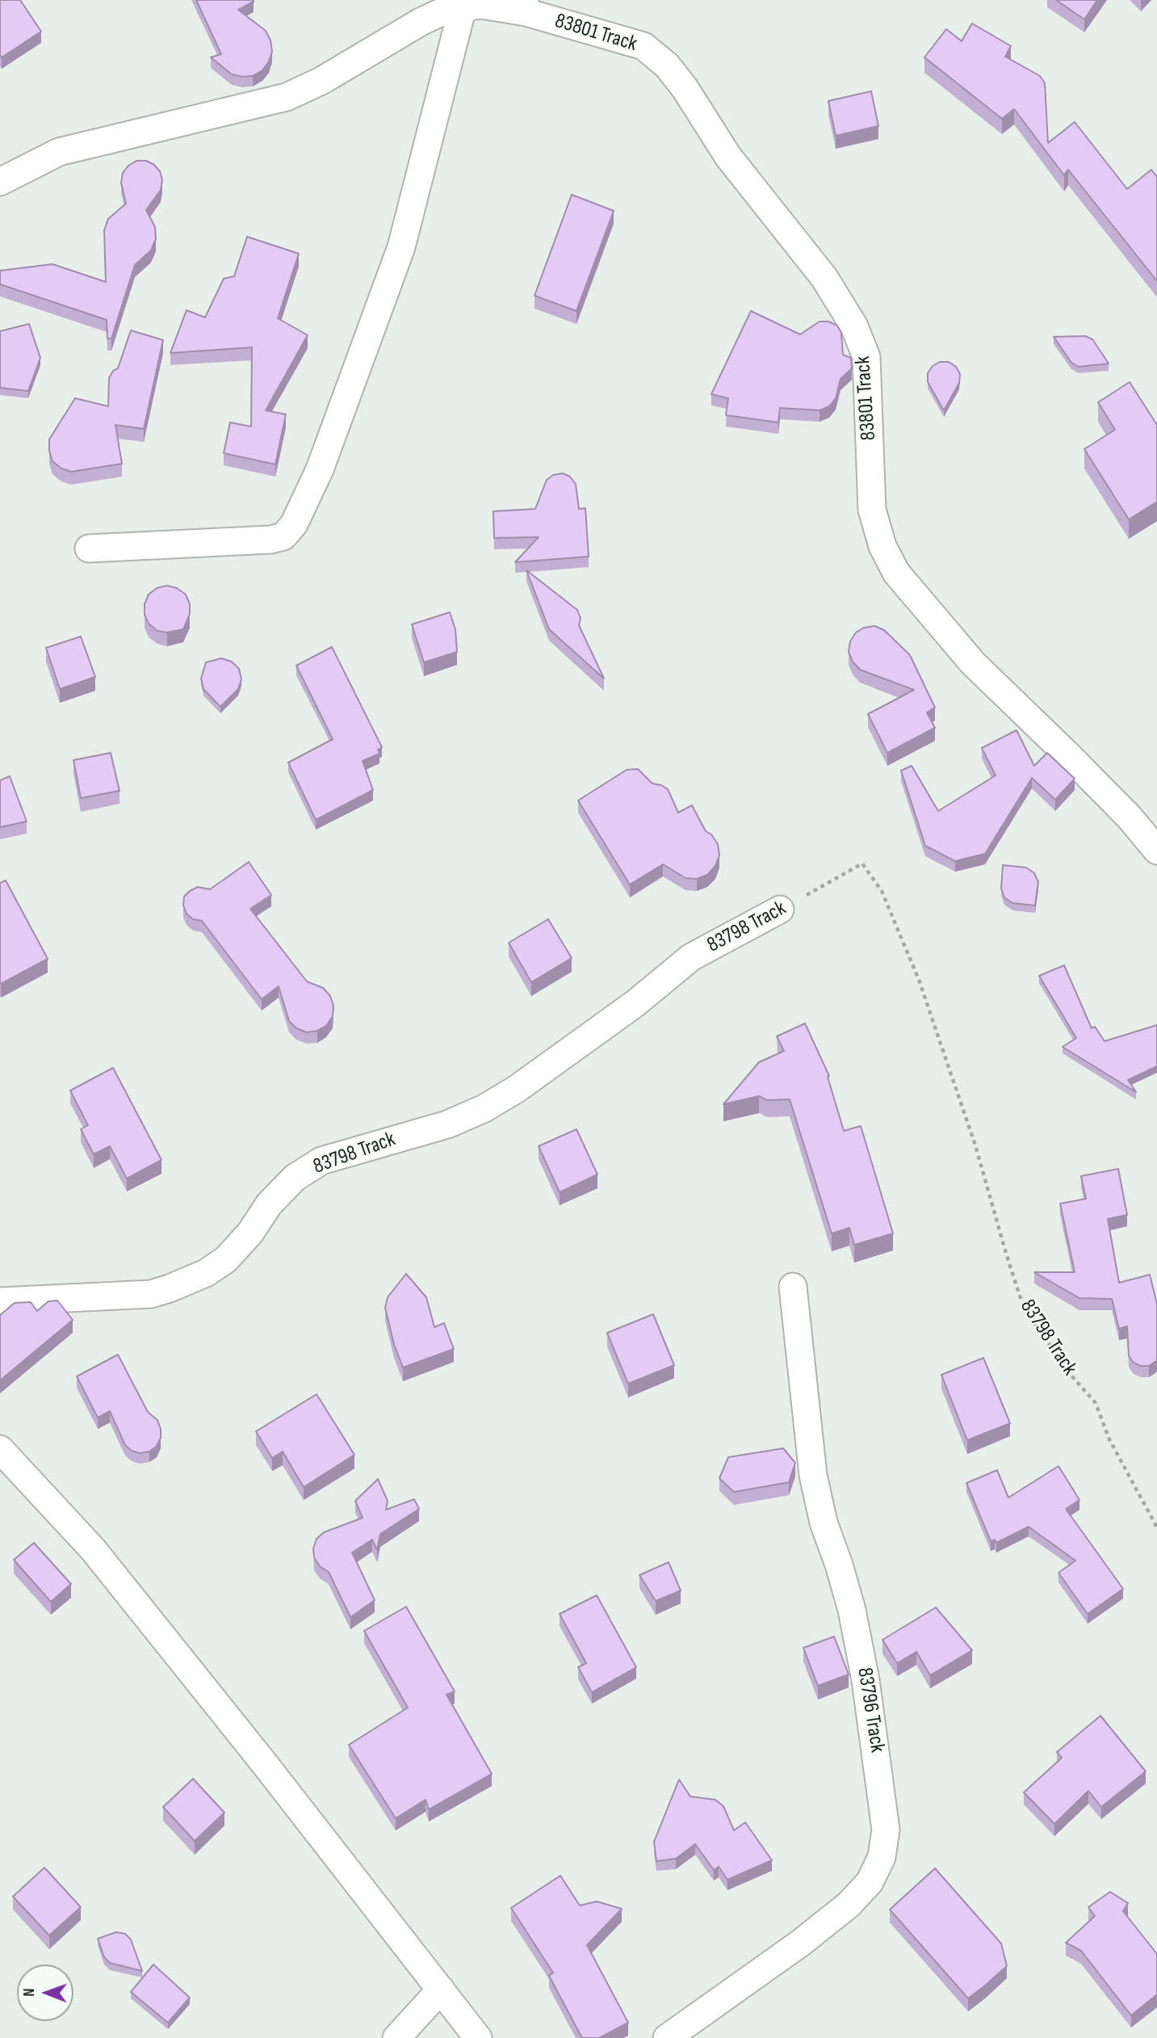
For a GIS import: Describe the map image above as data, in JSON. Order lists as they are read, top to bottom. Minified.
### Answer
{"streets":{"street":["83801 Track","83798 Track","83796 Track"]},"north":"left"}
